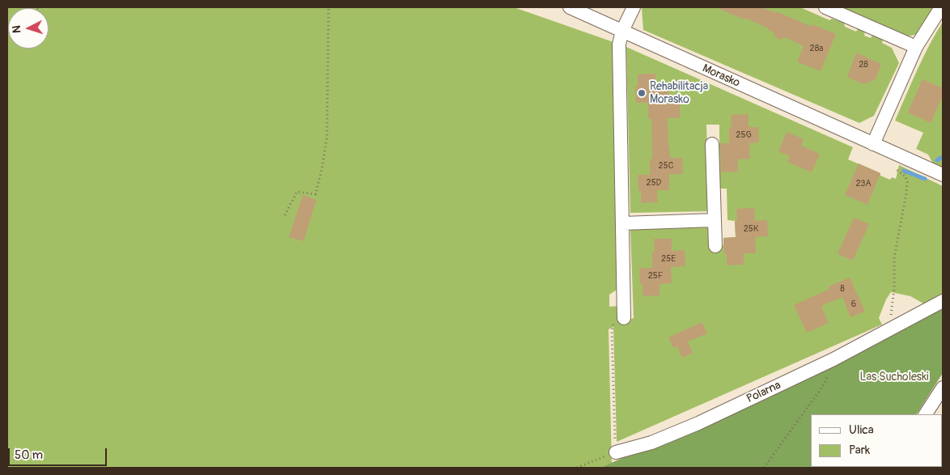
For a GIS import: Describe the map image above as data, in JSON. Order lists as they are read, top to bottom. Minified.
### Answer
{"streets":{"street":["Morasko","Polarna"]},"parks":["Las Sucholeski"],"places":["Rehabilitacja Morasko"],"house_numbers":["28a","28","25G","25C","25D","23A","25K","25E","25F","8","6"],"legend":["Ulica","Park"],"scale_bar":"50 m","north":"left"}
